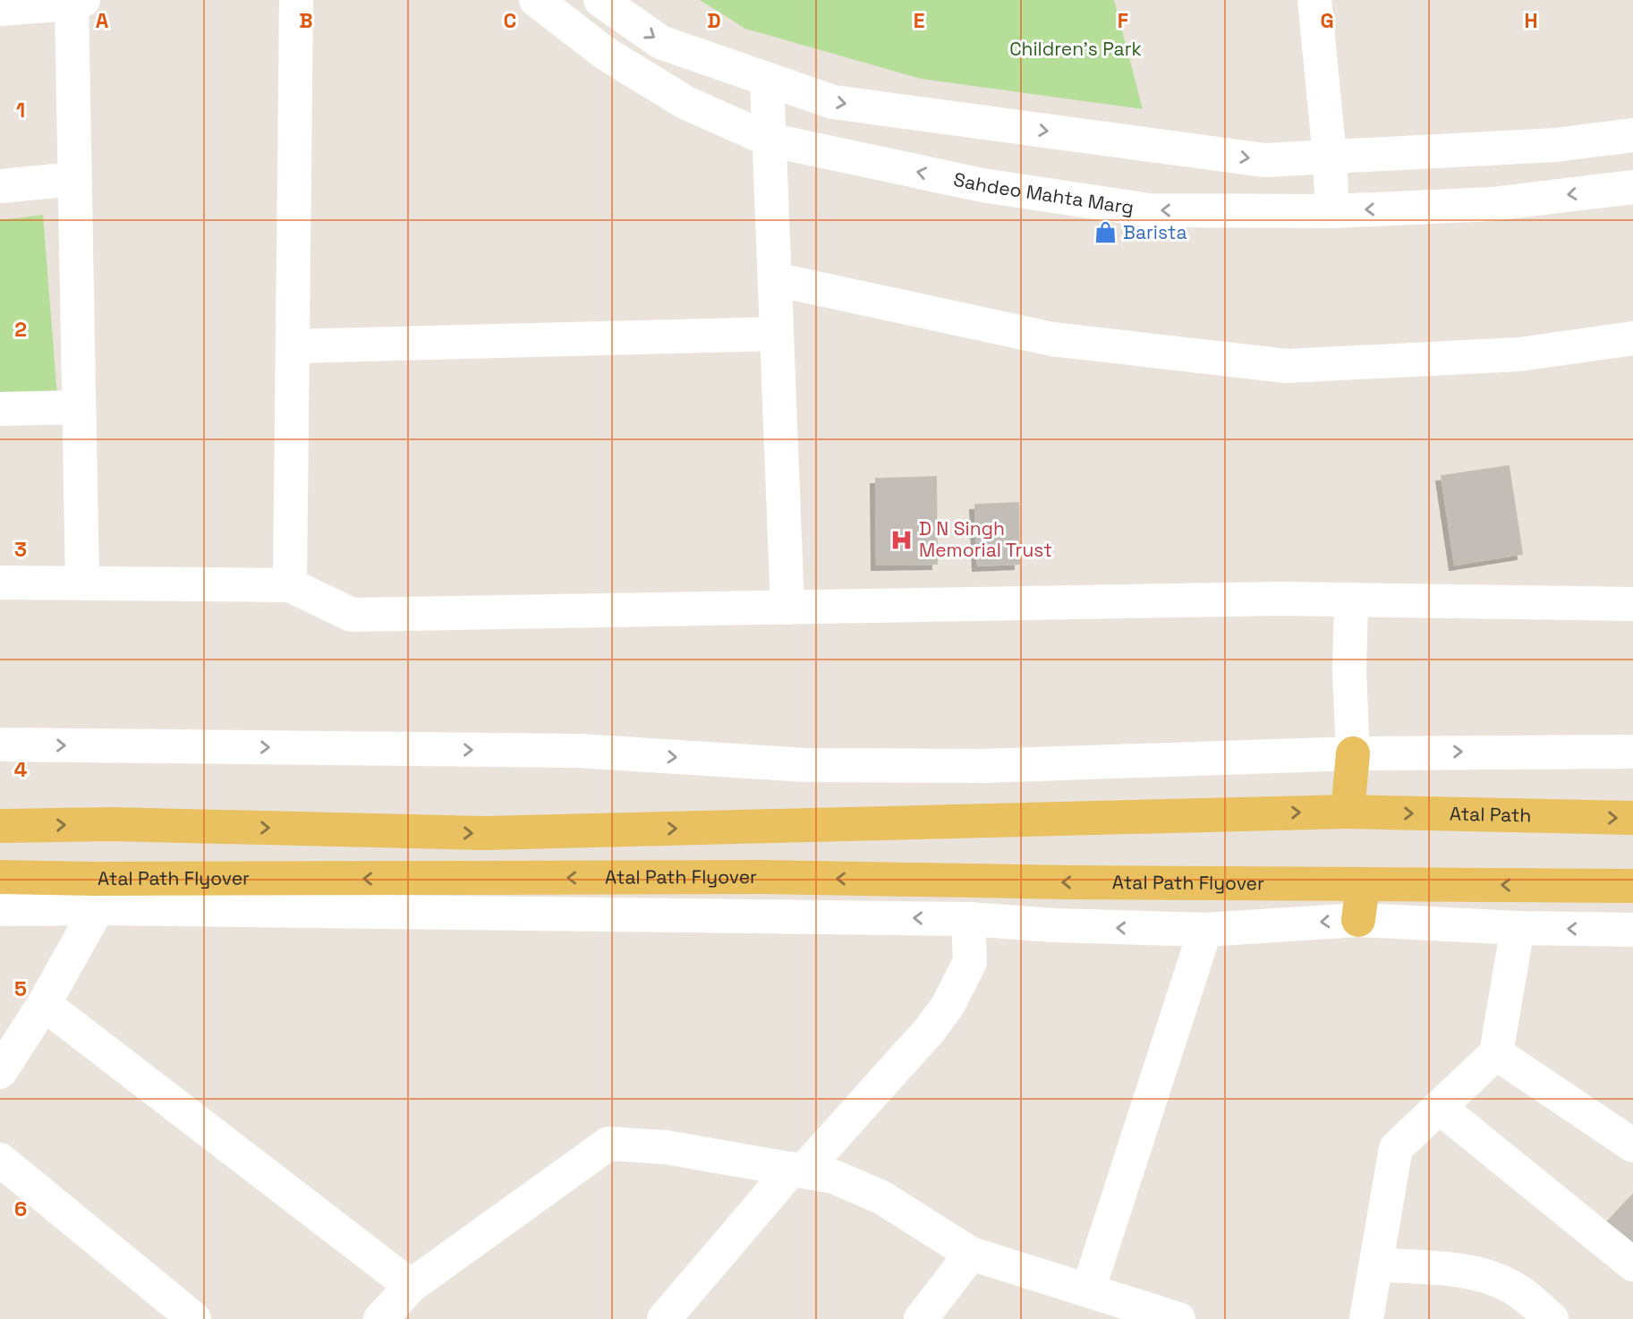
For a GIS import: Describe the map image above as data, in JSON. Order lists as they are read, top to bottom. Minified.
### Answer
{"streets":{"main road":["Atal Path","Atal Path Flyover"],"street":["Sahdeo Mahta Marg"]},"parks":["Children's Park"],"places":{"shop":["Barista"],"hospital":["D N Singh Memorial Trust"]},"grid":{"columns":["A","B","C","D","E","F","G","H"],"rows":["1","2","3","4","5","6"]}}
